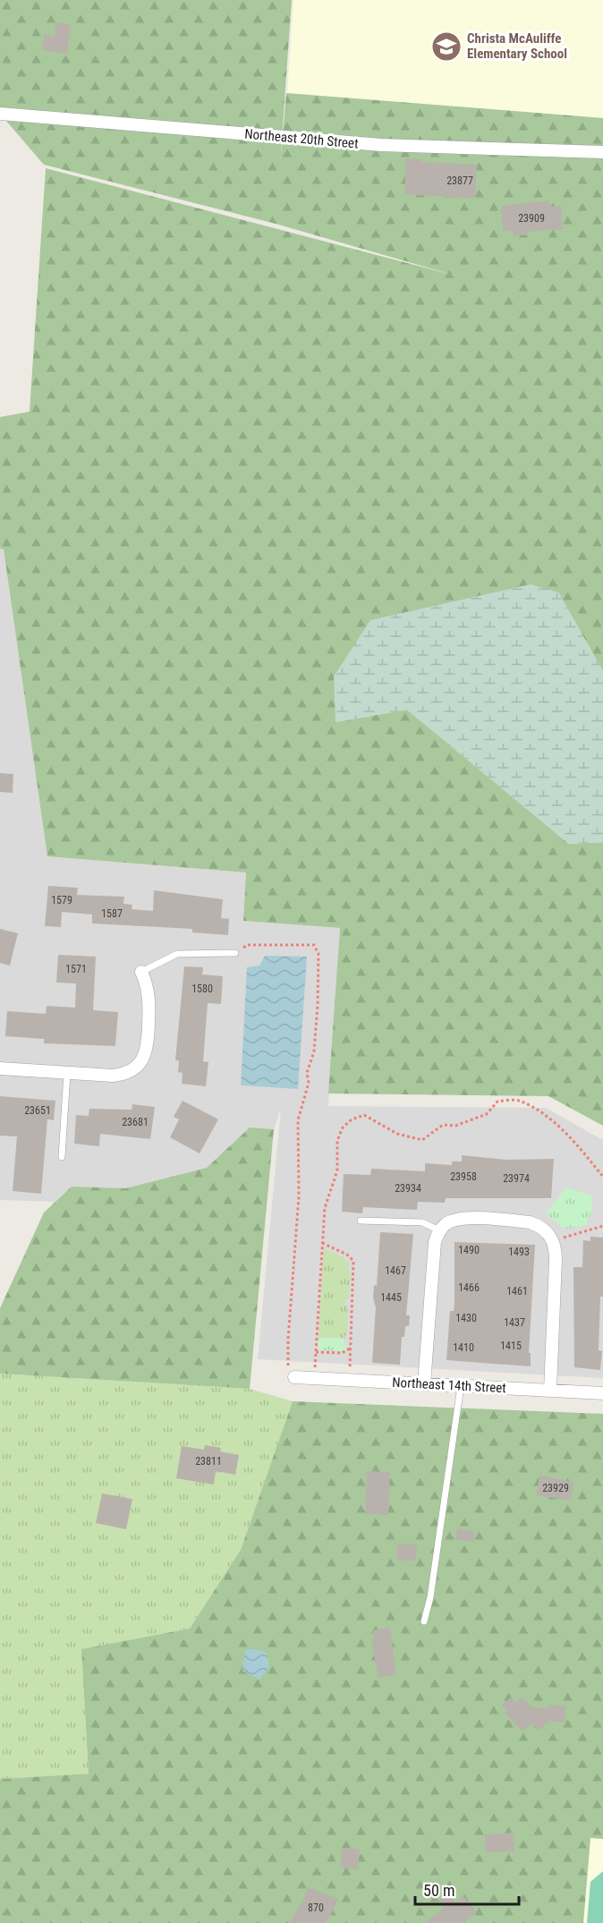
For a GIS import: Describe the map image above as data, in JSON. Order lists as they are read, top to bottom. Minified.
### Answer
{"streets":{"street":["Northeast 20th Street","Northeast 14th Street"]},"places":{"school or university":["Christa McAuliffe Elementary School"]},"house_numbers":["23877","23909","1579","1587","1571","1580","23651","23681","23958","23974","23934","1490","1493","1467","1466","1461","1445","1430","1437","1415","1410","23811","23929","870"],"scale_bar":"50 m"}
